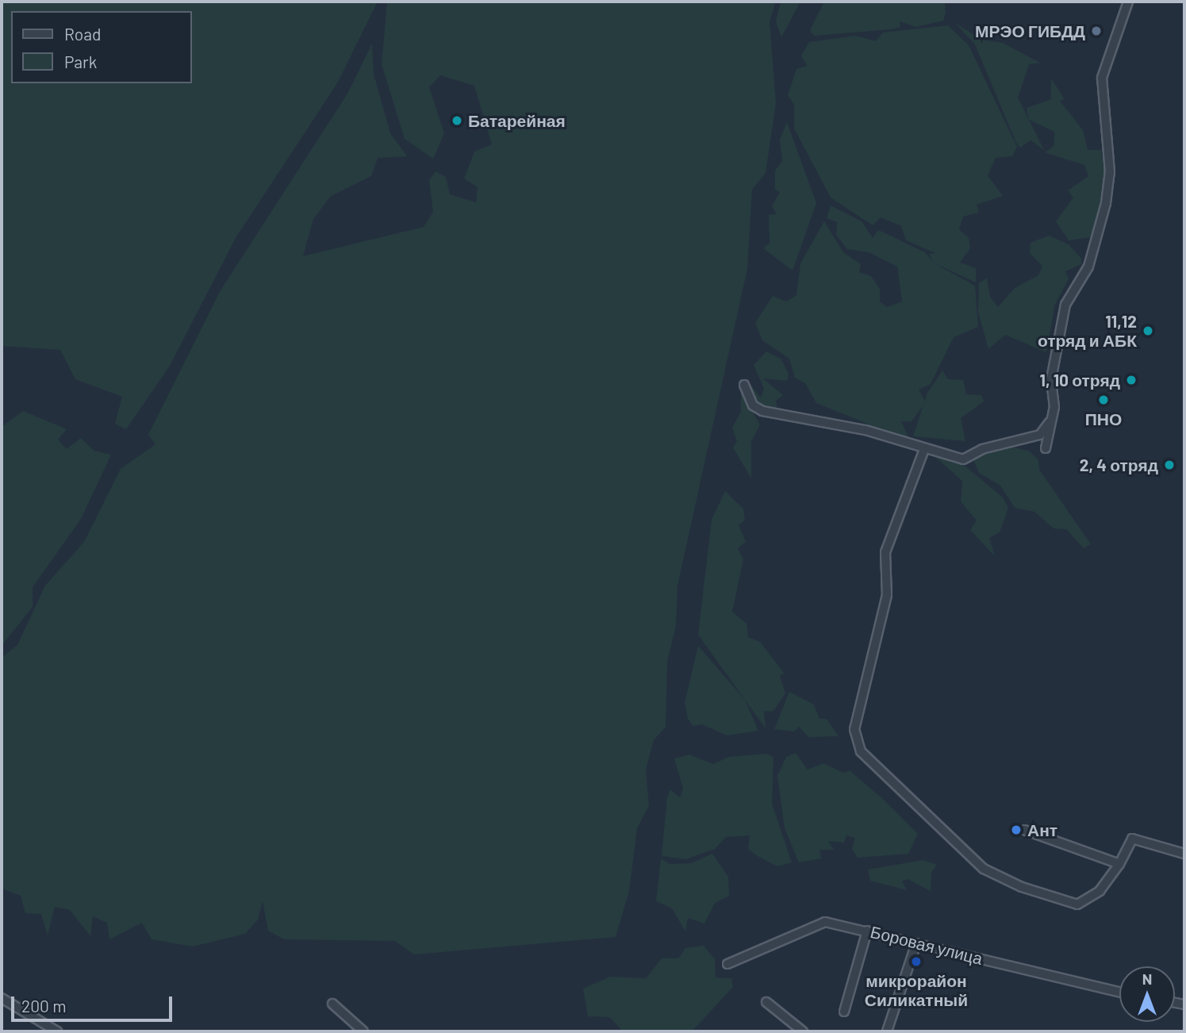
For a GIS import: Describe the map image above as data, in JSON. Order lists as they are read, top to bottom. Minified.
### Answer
{"streets":{"street":["Боровая улица"]},"places":["МРЭО ГИБДД","Батарейная","11,12 отряд и АБК","1, 10 отряд","ПНО","2, 4 отряд","Ант","микрорайон Силикатный"],"legend":["Road","Park"],"scale_bar":"200 m","north":"top"}
